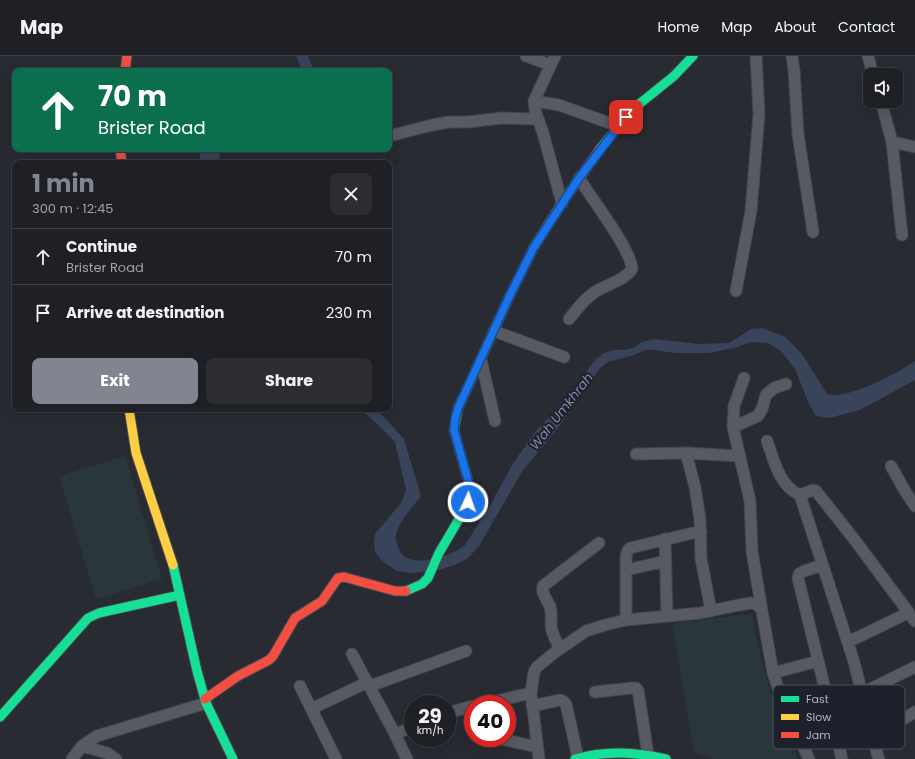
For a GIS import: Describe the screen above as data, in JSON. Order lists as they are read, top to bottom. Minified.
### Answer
{"water":["Wah Umkhrah"],"legend":["Fast","Slow","Jam"],"page":{"header":"Map","nav":["Home","Map","About","Contact"],"turn":["70 m","Brister Road"],"heading":["1 min","300 m · 12:45"],"list":[{"name":"Continue","note":"Brister Road","value":"70 m"},{"name":"Arrive at destination","value":"230 m"}],"buttons":["Exit","Share"],"speed":"29 km/h","limit":"40"}}
